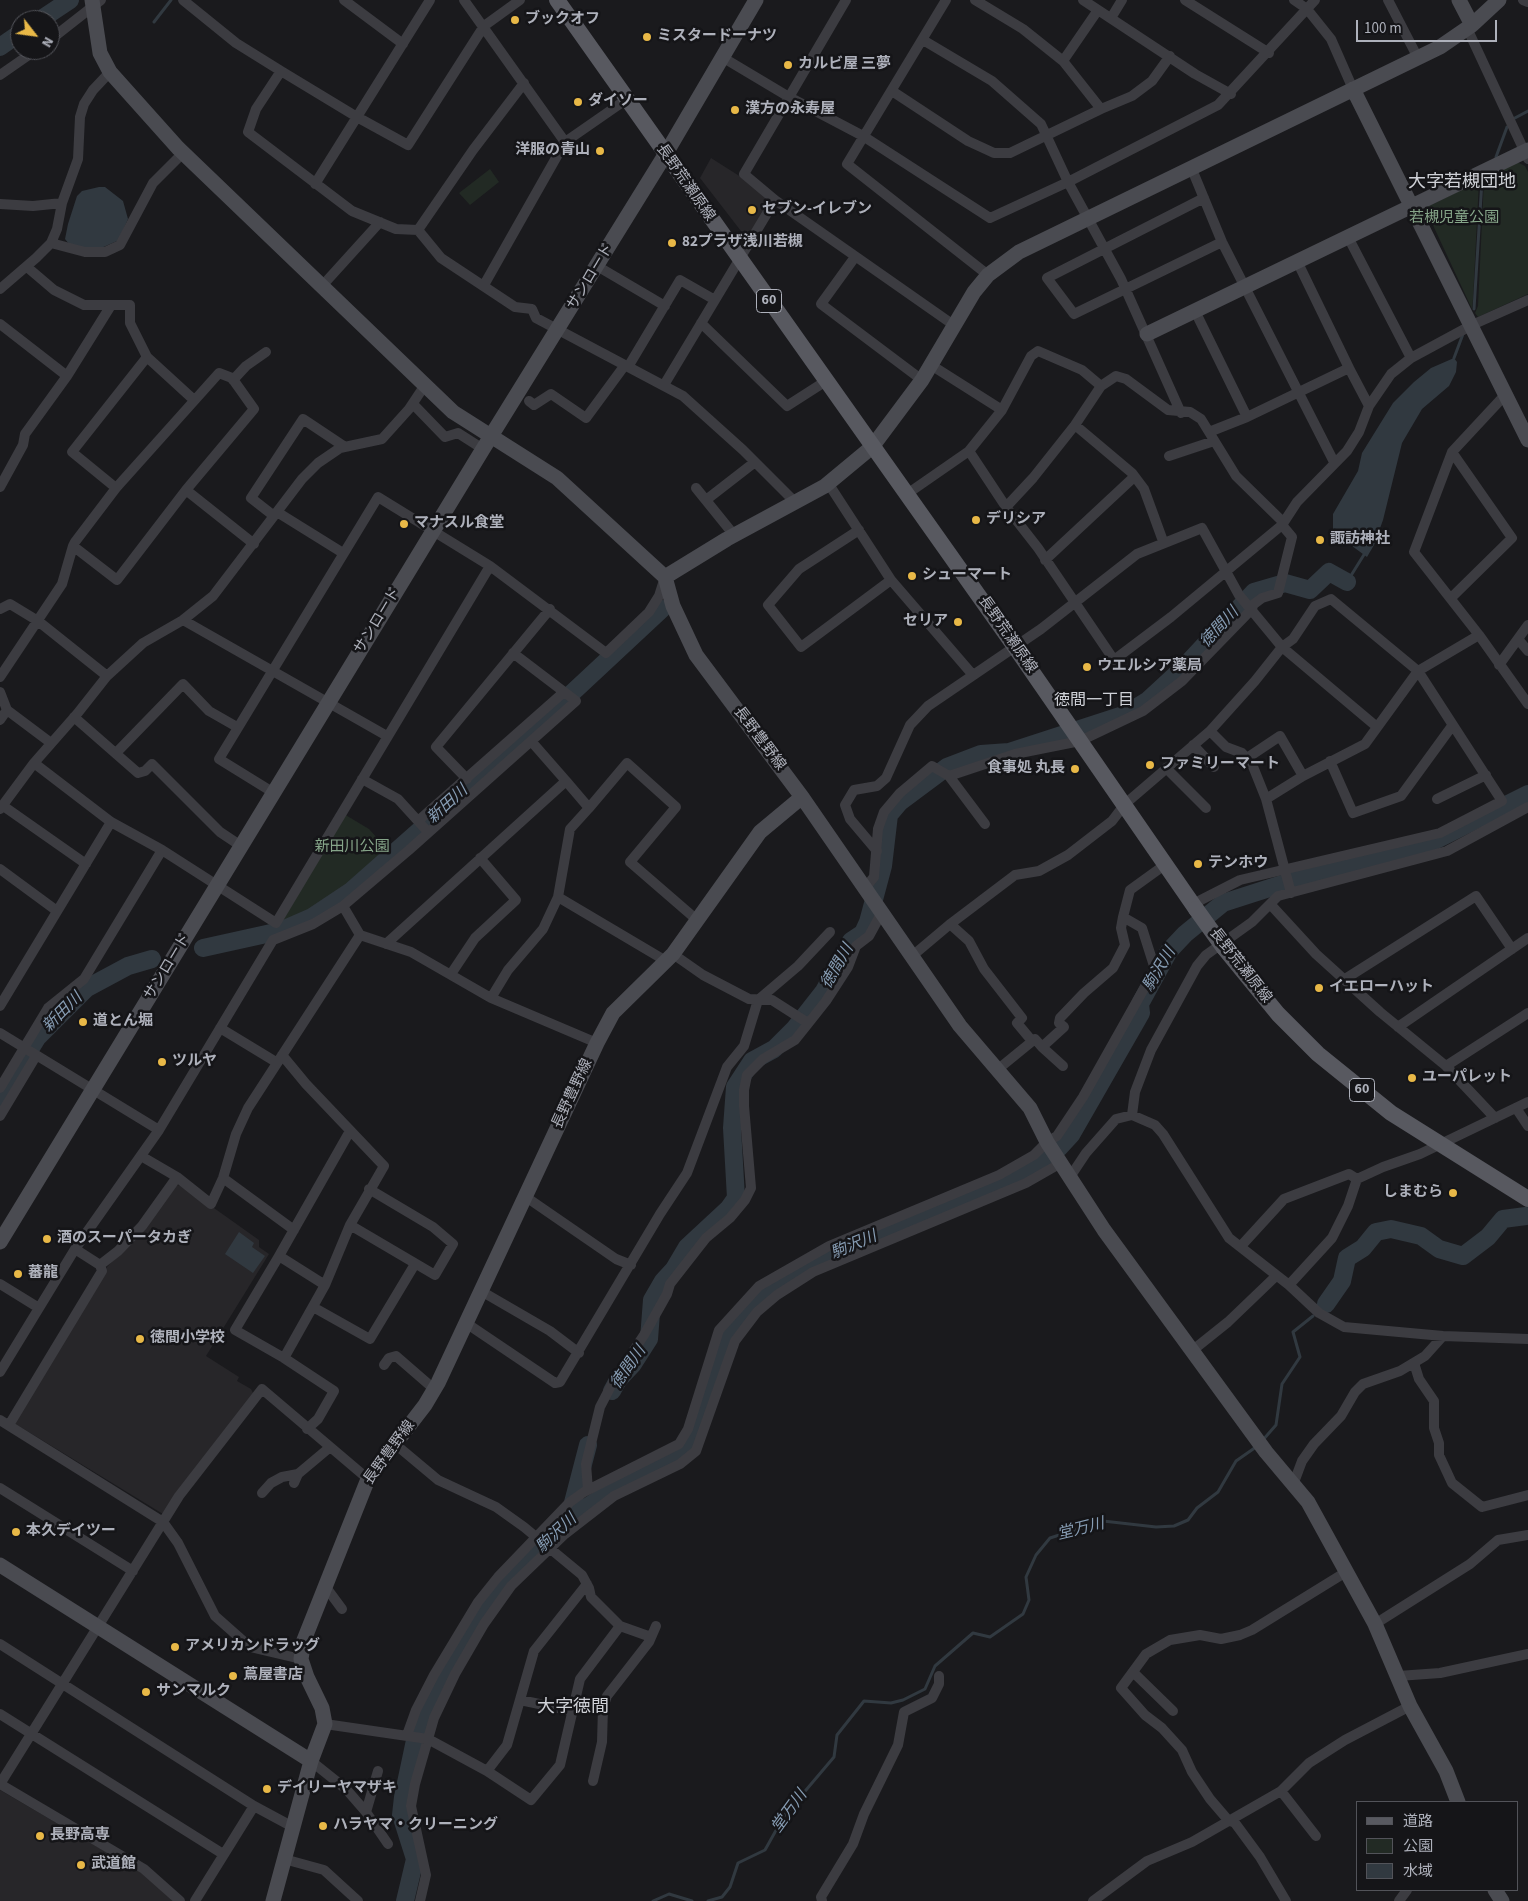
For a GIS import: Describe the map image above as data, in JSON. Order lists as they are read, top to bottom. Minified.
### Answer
{"streets":{"main road":["長野荒瀬原線","60"],"street":["サンロード","長野豊野線"]},"crossings":[["長野荒瀬原線","サンロード"]],"districts":["大字若槻団地","徳間一丁目","大字徳間"],"water":["徳間川","新田川","駒沢川","堂万川"],"parks":["若槻児童公園","新田川公園"],"places":["ブックオフ","ミスタードーナツ","カルビ屋 三夢","ダイソー","漢方の永寿屋","洋服の青山","セブン-イレブン","82プラザ浅川若槻","デリシア","マナスル食堂","諏訪神社","シューマート","セリア","ウエルシア薬局","ファミリーマート","食事処 丸長","テンホウ","イエローハット","道とん堀","ツルヤ","ユーパレット","しまむら","酒のスーパータカぎ","蕃龍","徳間小学校","本久デイツー","アメリカンドラッグ","蔦屋書店","サンマルク","デイリーヤマザキ","ハラヤマ・クリーニング","長野高専","武道館"],"legend":["道路","公園","水域"],"scale_bar":"100 m","north":"bottom right"}
